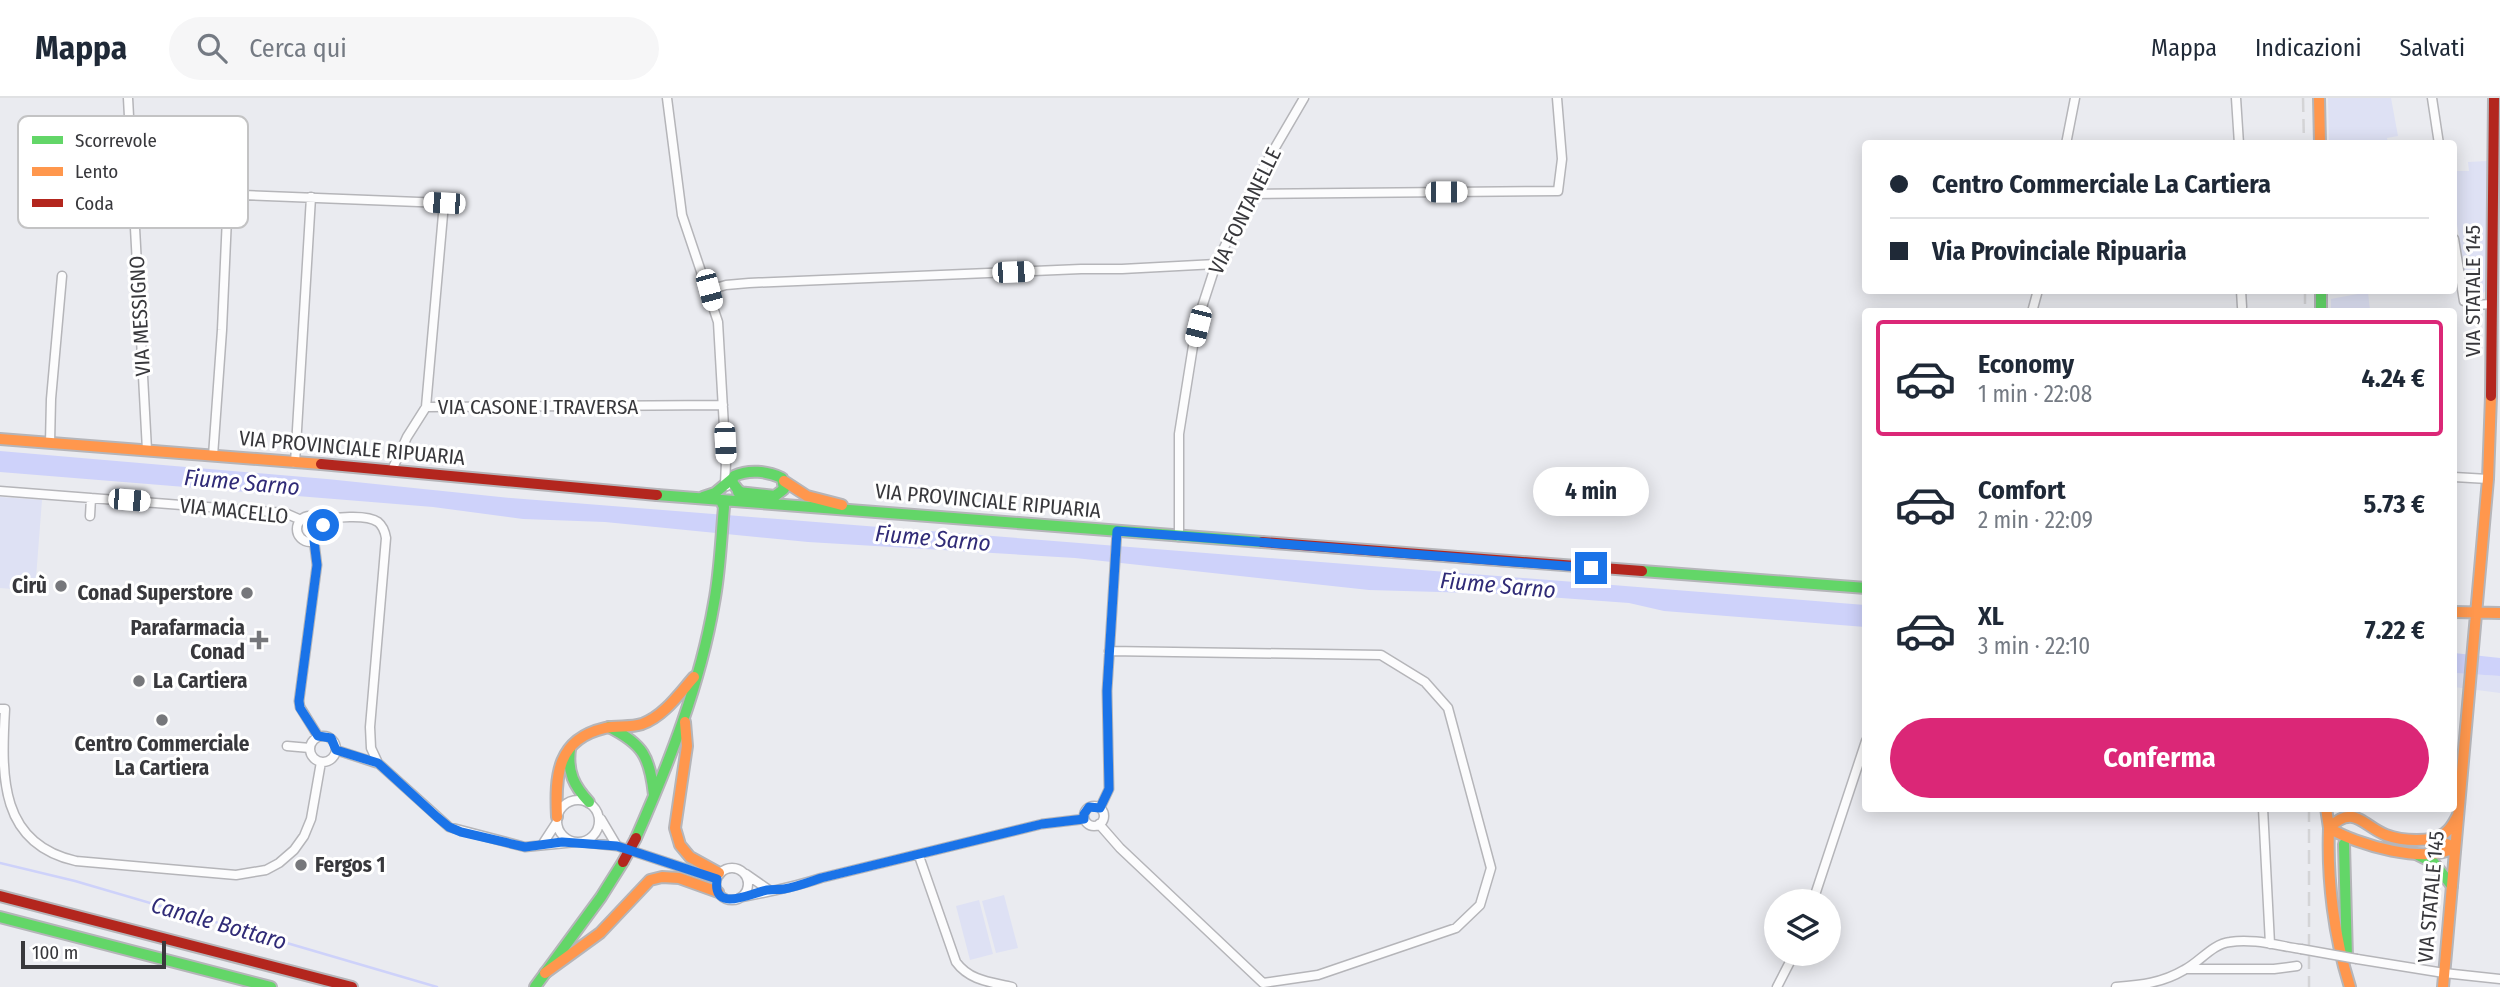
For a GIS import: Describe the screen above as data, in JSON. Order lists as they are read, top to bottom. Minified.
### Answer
{"streets":{"main road":["VIA STATALE 145","VIA PROVINCIALE RIPUARIA"],"street":["VIA FONTANELLE","VIA MESSIGNO","VIA CASONE I TRAVERSA","VIA MACELLO"]},"crossings":[["VIA FONTANELLE","VIA PROVINCIALE RIPUARIA"],["VIA MESSIGNO","VIA PROVINCIALE RIPUARIA"],["VIA CASONE I TRAVERSA","VIA PROVINCIALE RIPUARIA"]],"water":["Fiume Sarno","Canale Bottaro"],"places":{"other":["Cirù","Conad Superstore","La Cartiera","Centro Commerciale La Cartiera","Fergos 1"],"health":["Parafarmacia Conad"]},"legend":["Scorrevole","Lento","Coda"],"scale_bar":"100 m","page":{"header":"Mappa","search":"Cerca qui","nav":["Mappa","Indicazioni","Salvati"],"banner":["Centro Commerciale La Cartiera","Via Provinciale Ripuaria"],"list":[{"name":"Economy","note":"1 min · 22:08","value":"4.24 €"},{"name":"Comfort","note":"2 min · 22:09","value":"5.73 €"},{"name":"XL","note":"3 min · 22:10","value":"7.22 €"}],"bubble":"4 min","buttons":"Conferma","scale":"100 m"}}
